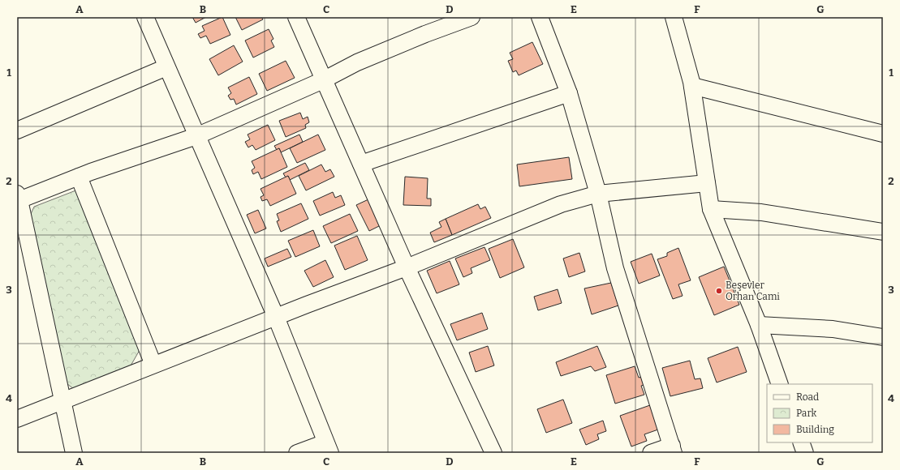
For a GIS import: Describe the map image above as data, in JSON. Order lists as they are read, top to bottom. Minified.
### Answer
{"places":["Beşevler Orhan Cami"],"legend":["Road","Park","Building"],"grid":{"columns":["A","B","C","D","E","F","G"],"rows":["1","2","3","4"]}}
